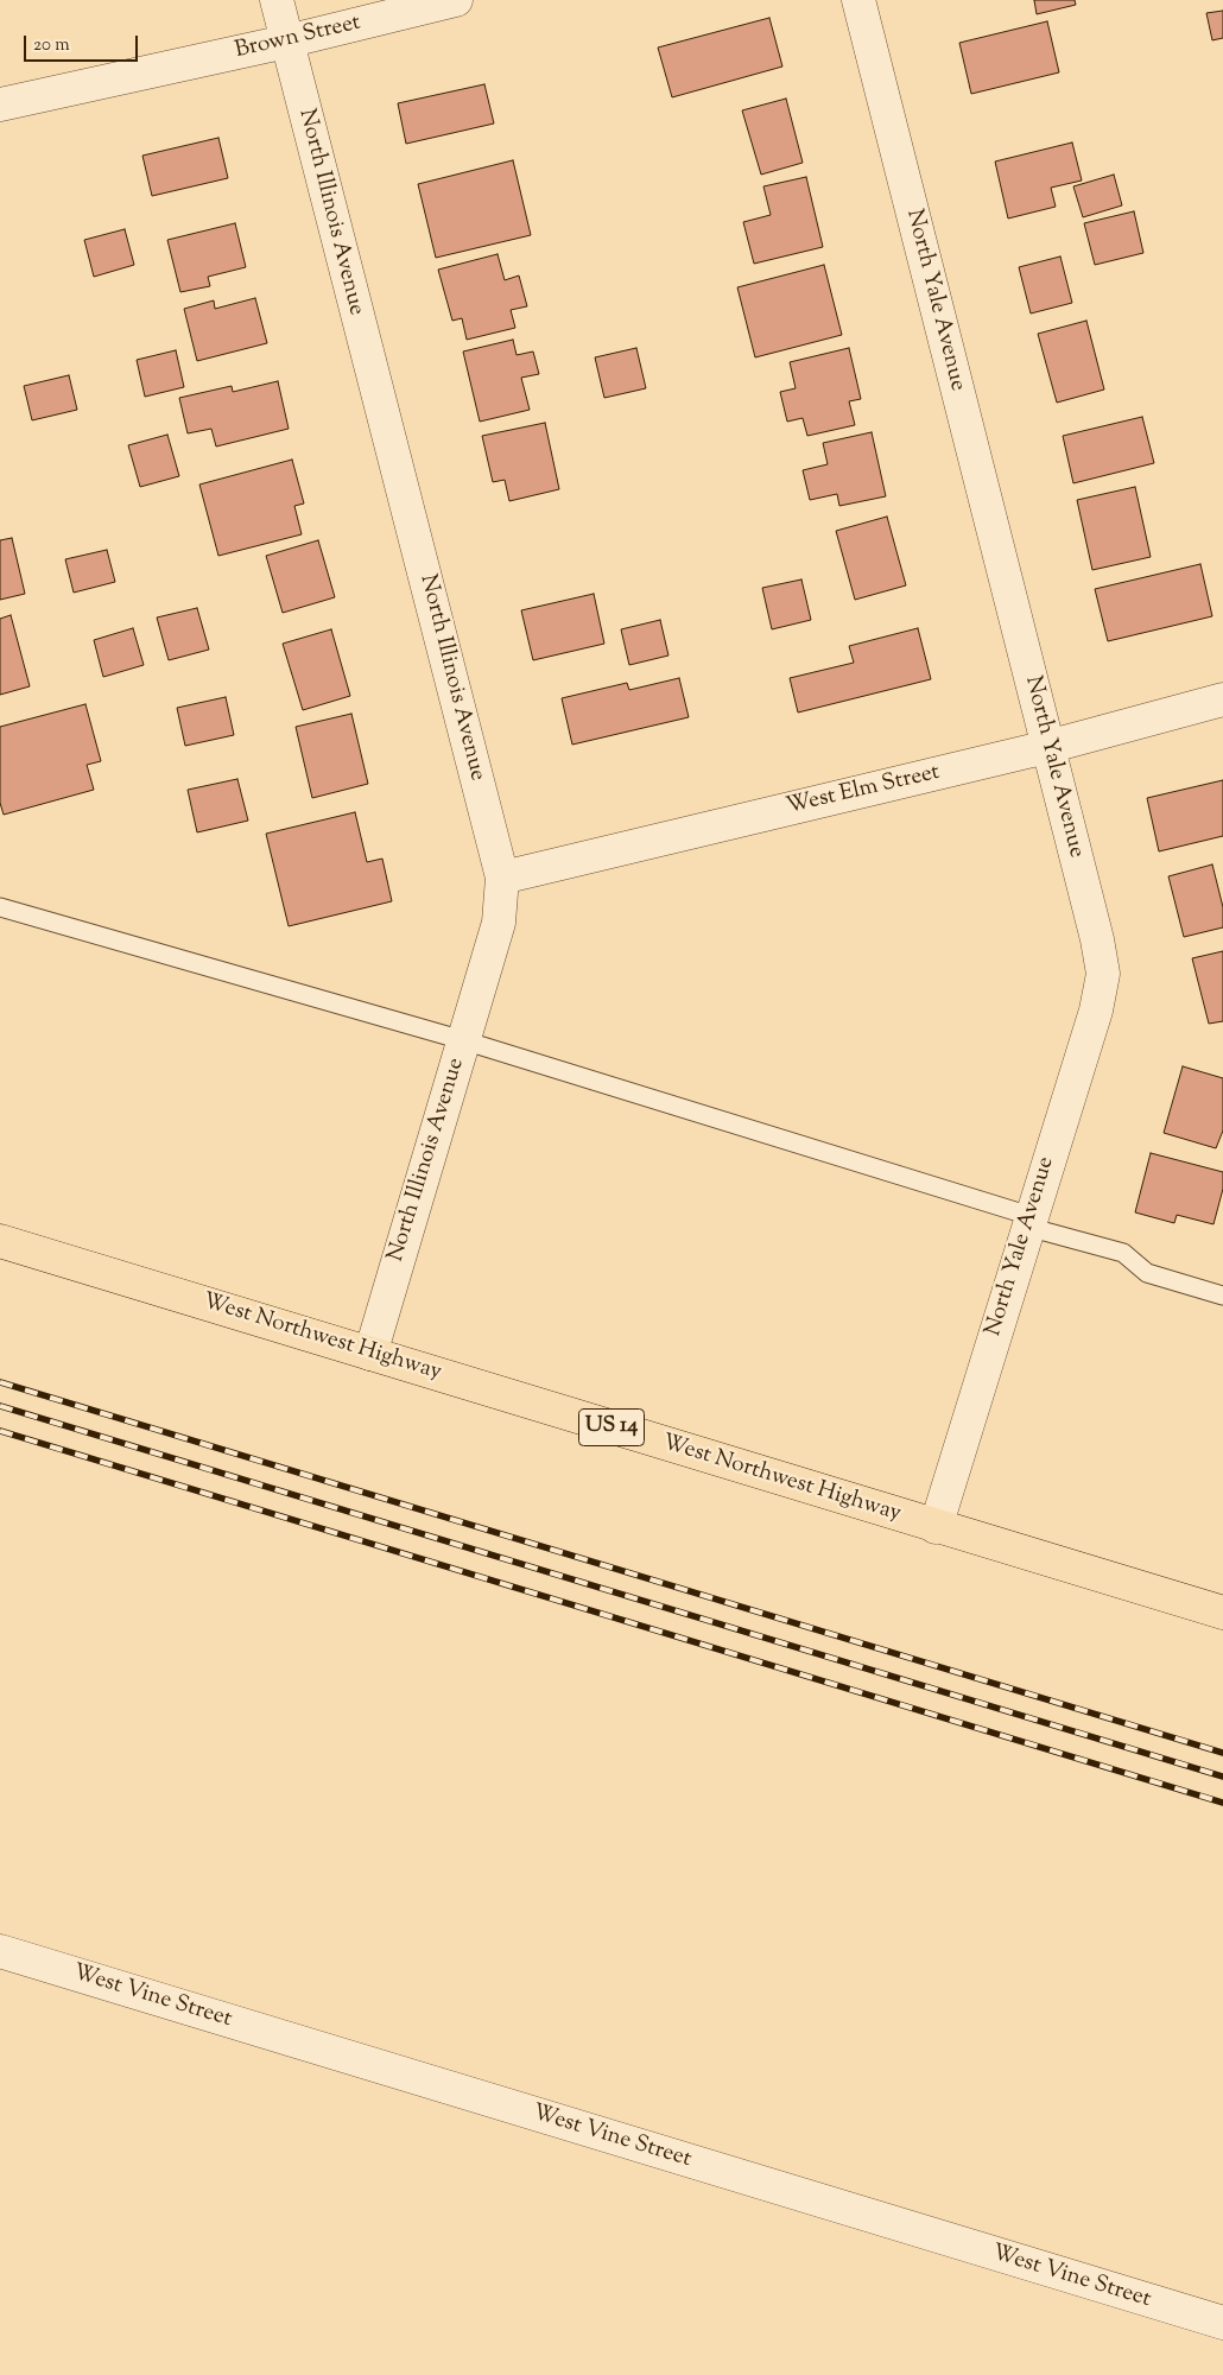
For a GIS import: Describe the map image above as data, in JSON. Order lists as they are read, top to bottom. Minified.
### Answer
{"streets":{"main road":["West Northwest Highway","US 14"],"street":["Brown Street","North Illinois Avenue","North Yale Avenue","West Elm Street","West Vine Street"]},"crossings":[["Brown Street","North Illinois Avenue"],["North Illinois Avenue","West Elm Street"],["North Illinois Avenue","West Northwest Highway"],["North Yale Avenue","West Elm Street"],["North Yale Avenue","West Northwest Highway"]],"scale_bar":"20 m"}
